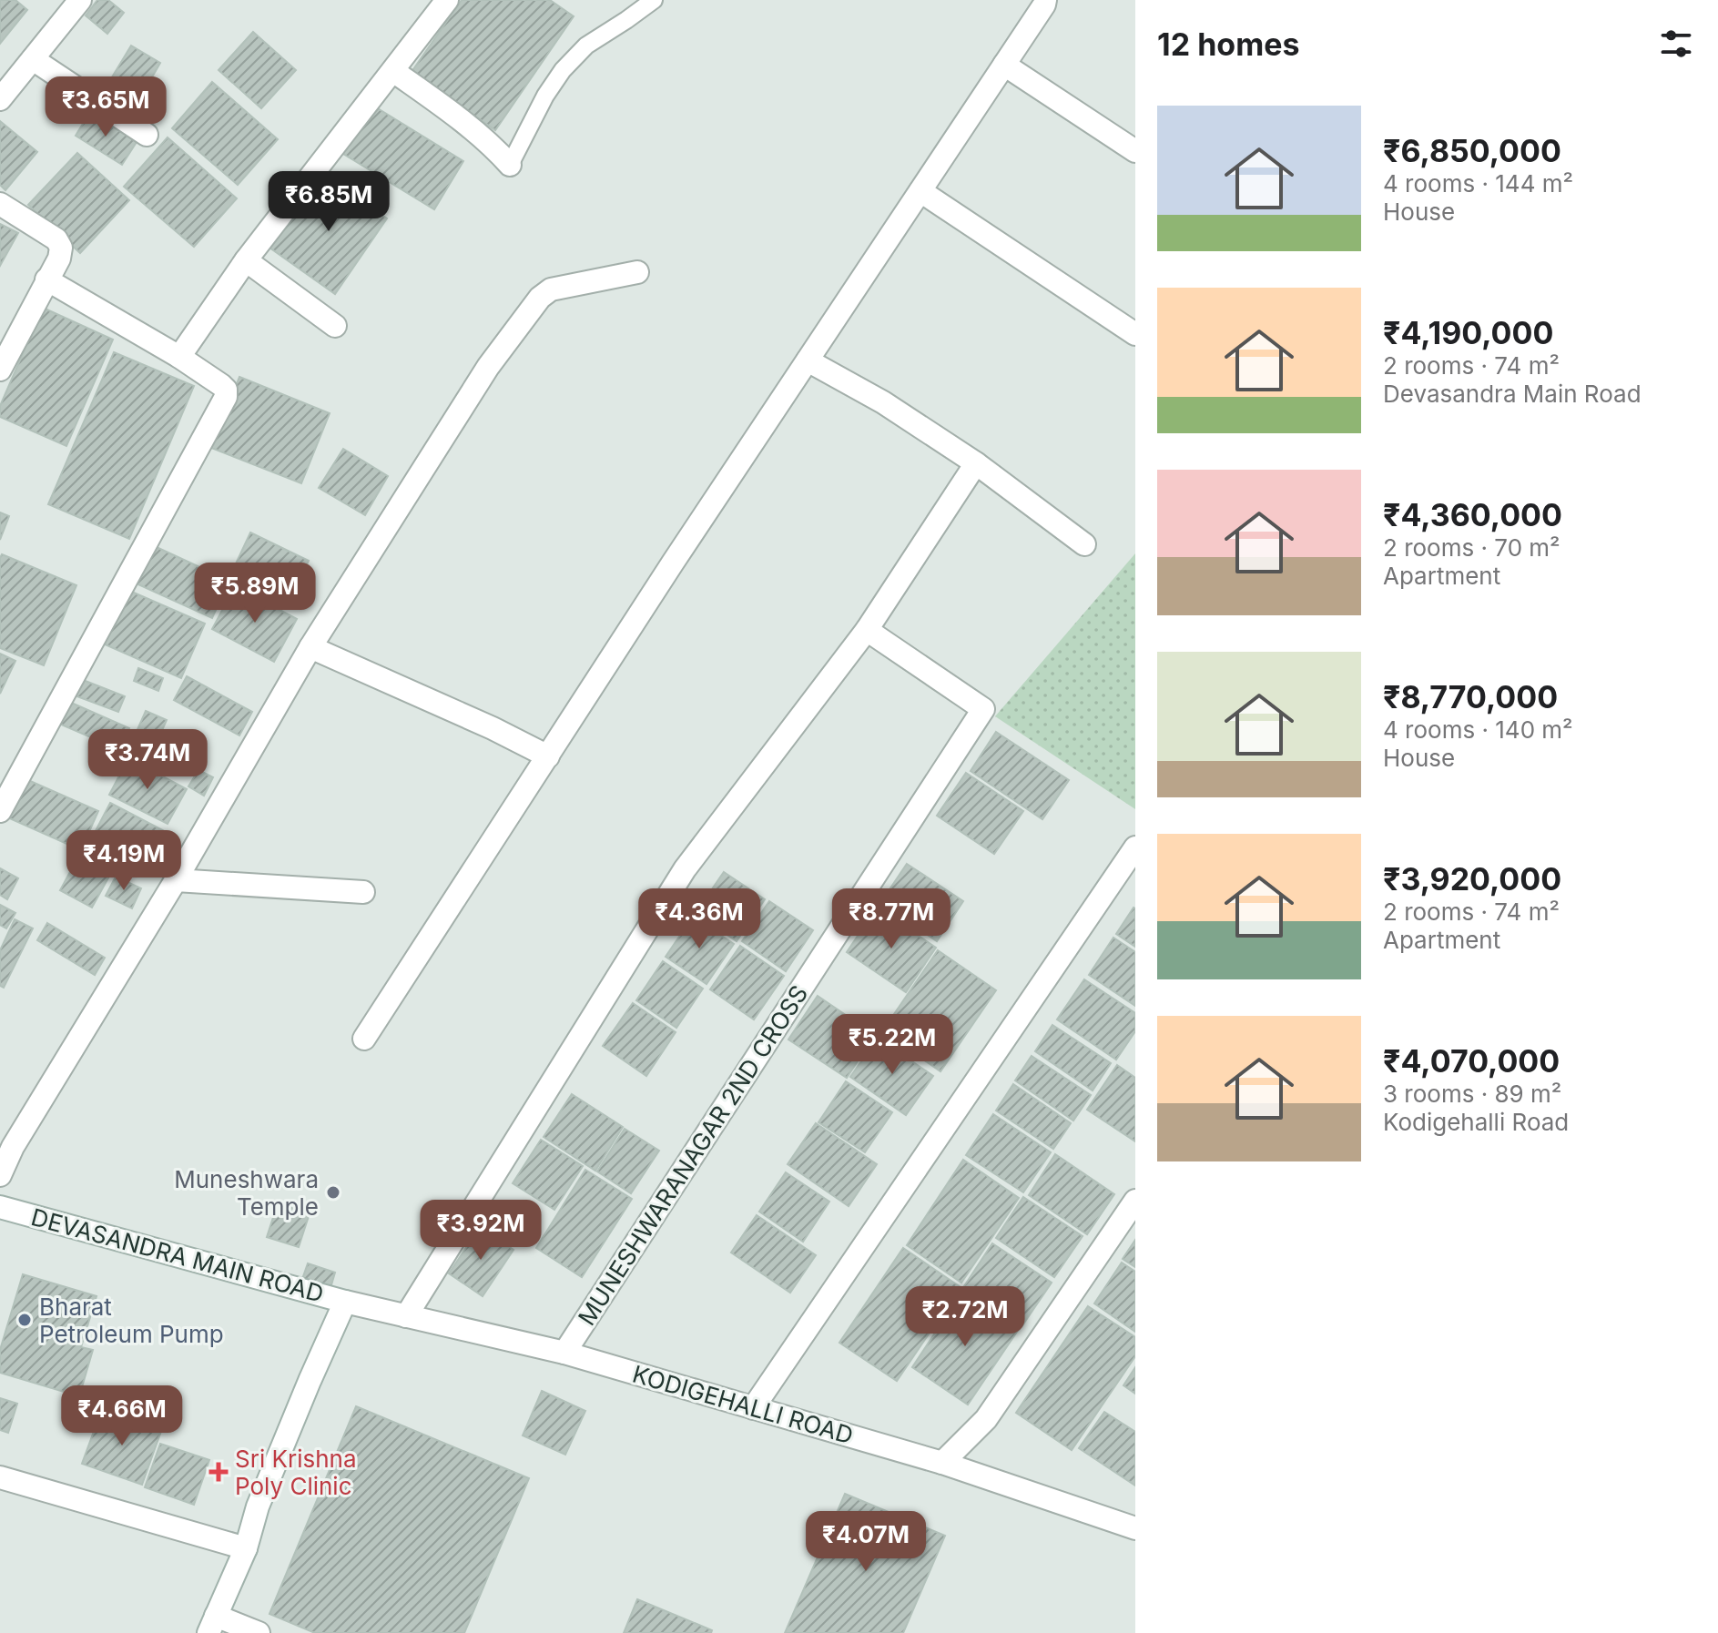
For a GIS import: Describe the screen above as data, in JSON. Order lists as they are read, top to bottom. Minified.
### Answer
{"streets":{"street":["MUNESHWARANAGAR 2ND CROSS","DEVASANDRA MAIN ROAD","KODIGEHALLI ROAD"]},"crossings":[["MUNESHWARANAGAR 2ND CROSS","KODIGEHALLI ROAD"],["DEVASANDRA MAIN ROAD","KODIGEHALLI ROAD"]],"places":{"other":["Muneshwara Temple","Bharat Petroleum Pump"],"health":["Sri Krishna Poly Clinic"]},"page":{"heading":"12 homes","price":["₹3.65M","₹6.85M","₹5.89M","₹3.74M","₹4.19M","₹4.36M","₹8.77M","₹5.22M","₹3.92M","₹2.72M","₹4.66M","₹4.07M"],"list":[{"name":"₹6,850,000","note":"4 rooms · 144 m² · House"},{"name":"₹4,190,000","note":"2 rooms · 74 m² · Devasandra Main Road"},{"name":"₹4,360,000","note":"2 rooms · 70 m² · Apartment"},{"name":"₹8,770,000","note":"4 rooms · 140 m² · House"},{"name":"₹3,920,000","note":"2 rooms · 74 m² · Apartment"},{"name":"₹4,070,000","note":"3 rooms · 89 m² · Kodigehalli Road"}]}}
